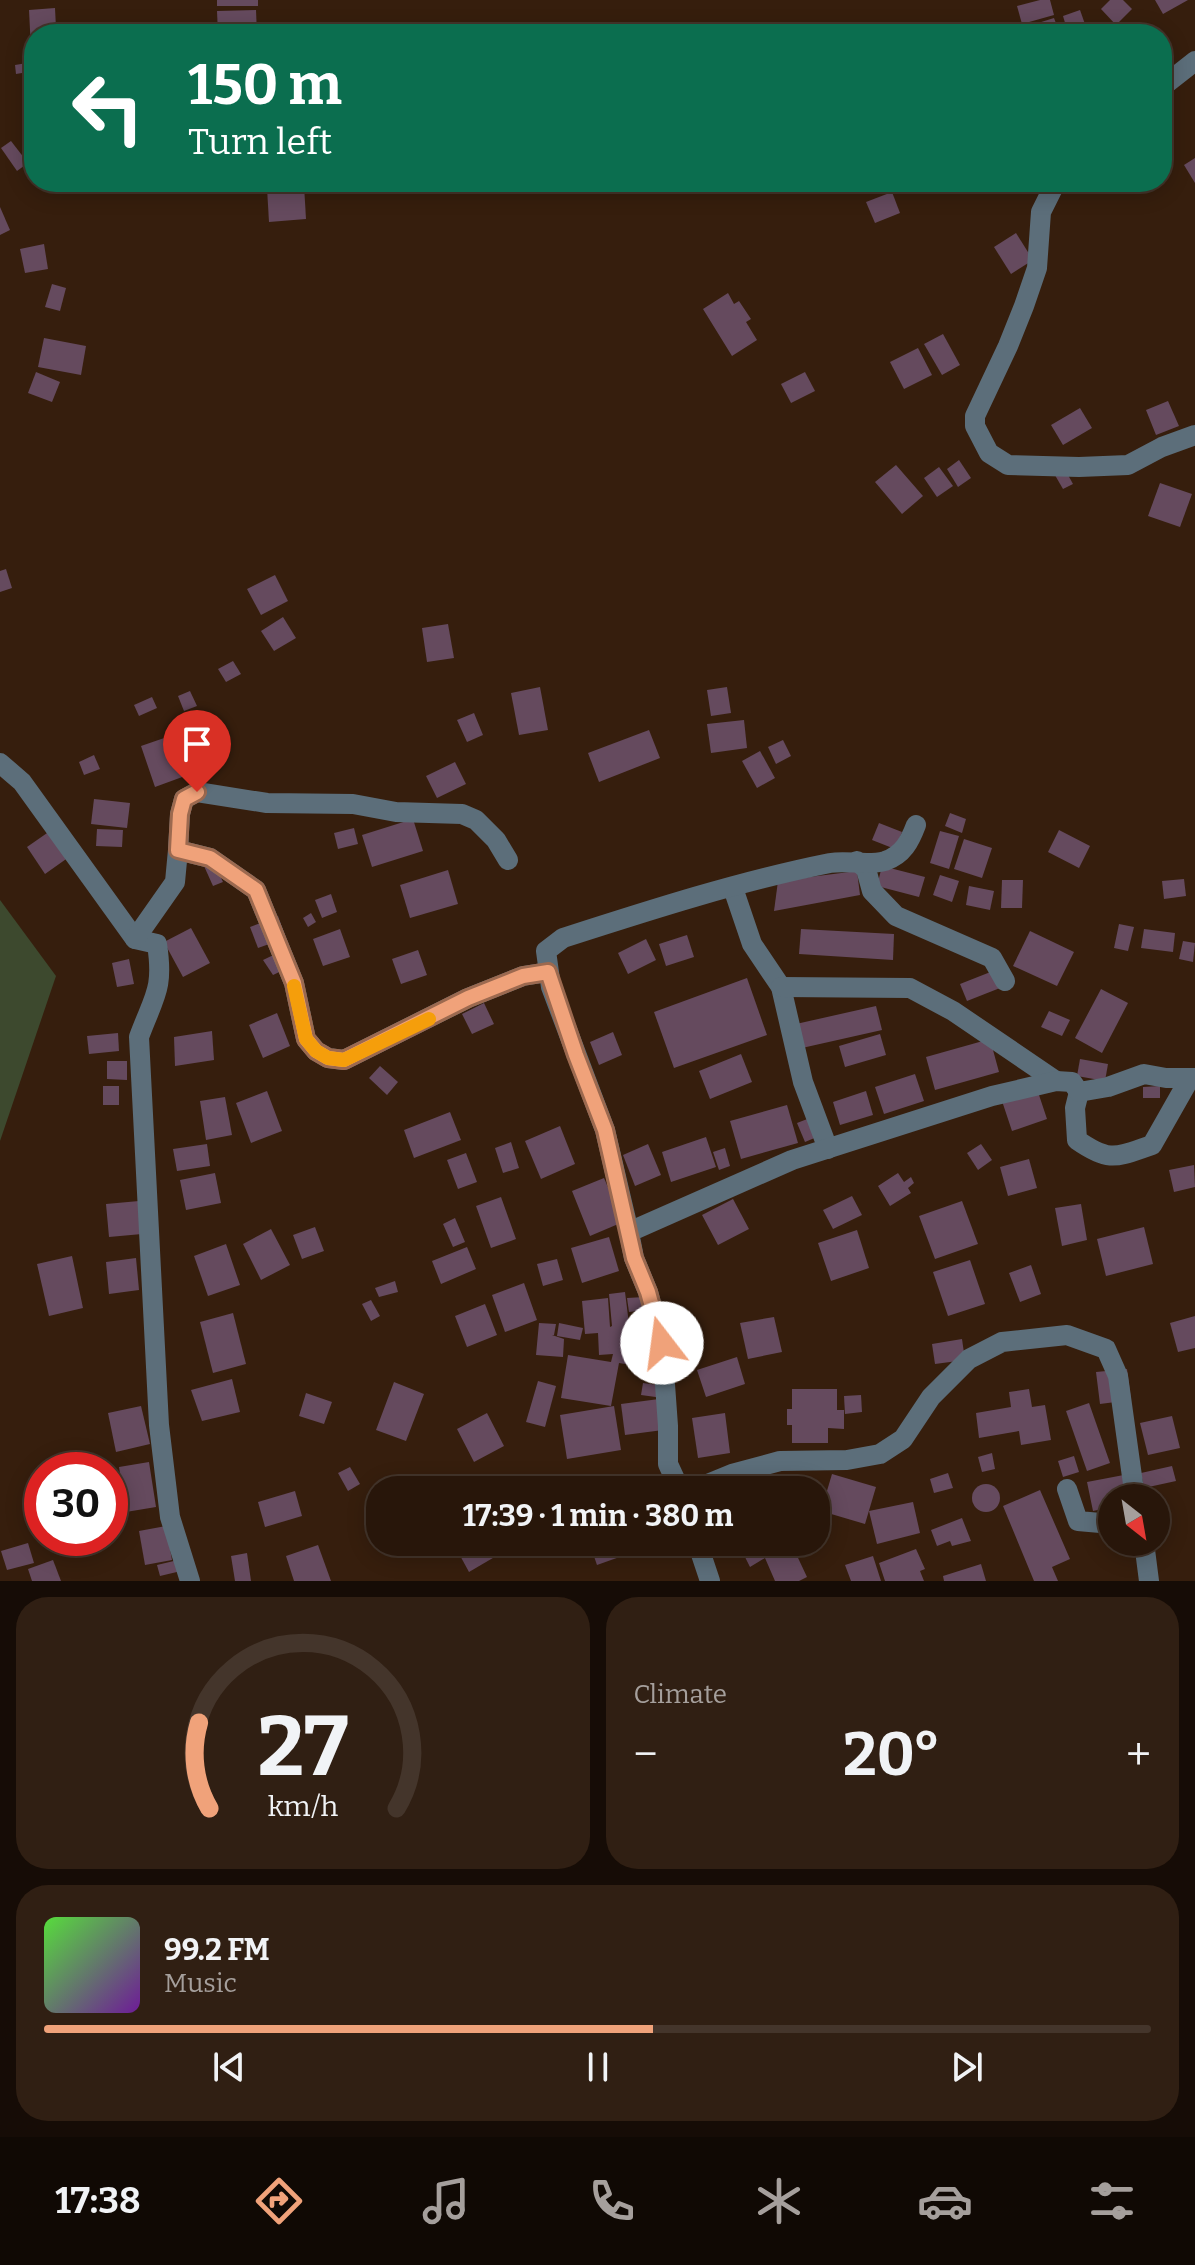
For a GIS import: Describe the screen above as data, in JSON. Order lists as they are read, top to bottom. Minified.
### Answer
{"north":"bottom right","page":{"turn":["150 m","Turn left"],"limit":"30","trip":"17:39 · 1 min · 380 m","tile":"Climate","heat":["−","20°","+"],"song":["99.2 FM","Music"],"tabs":"17:38","gauge":["27","km/h"]}}
